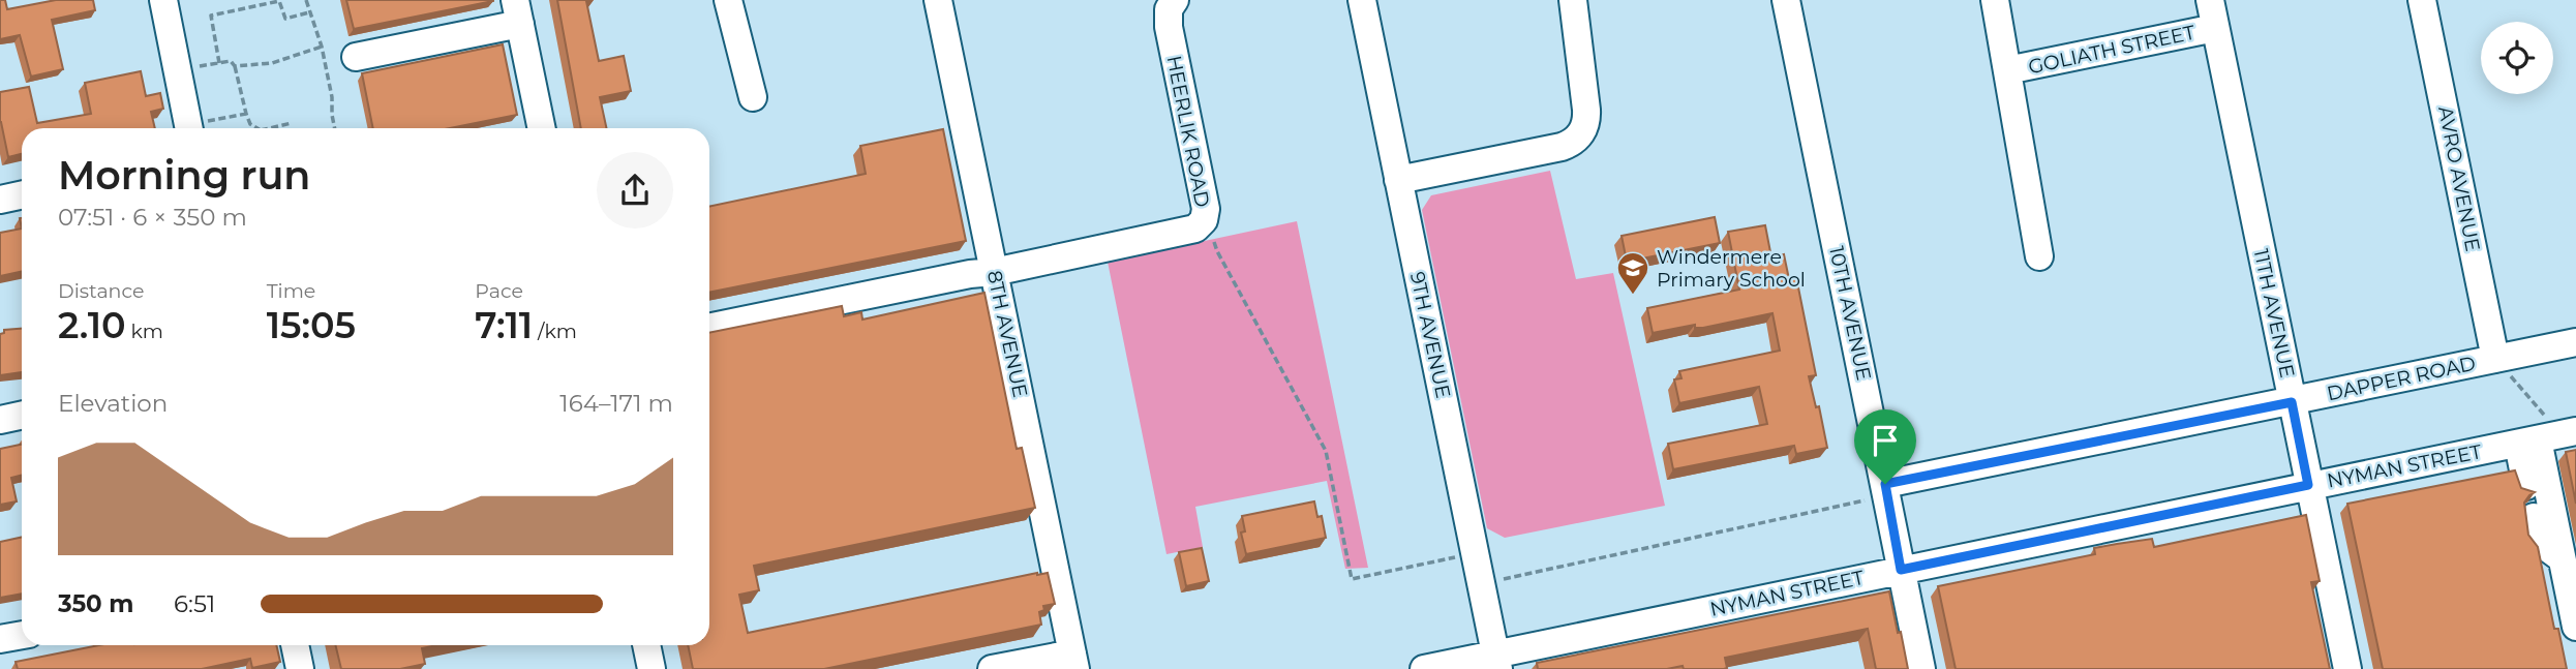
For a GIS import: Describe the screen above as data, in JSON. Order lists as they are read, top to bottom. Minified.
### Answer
{"streets":{"street":["GOLIATH STREET","HEERLIK ROAD","AVRO AVENUE","10TH AVENUE","11TH AVENUE","8TH AVENUE","9TH AVENUE","DAPPER ROAD","NYMAN STREET"]},"crossings":[["GOLIATH STREET","11TH AVENUE"],["HEERLIK ROAD","8TH AVENUE"],["AVRO AVENUE","DAPPER ROAD"],["10TH AVENUE","DAPPER ROAD"],["10TH AVENUE","NYMAN STREET"],["11TH AVENUE","DAPPER ROAD"],["11TH AVENUE","NYMAN STREET"],["9TH AVENUE","NYMAN STREET"]],"places":{"school or university":["Windermere Primary School"]},"page":{"heading":["Morning run","07:51 · 6 × 350 m"],"stats":[["Distance","2.10 km"],["Time","15:05"],["Pace","7:11 /km"]],"chart":["Elevation","164–171 m"],"list":[{"name":"350 m","note":"6:51"}]}}
